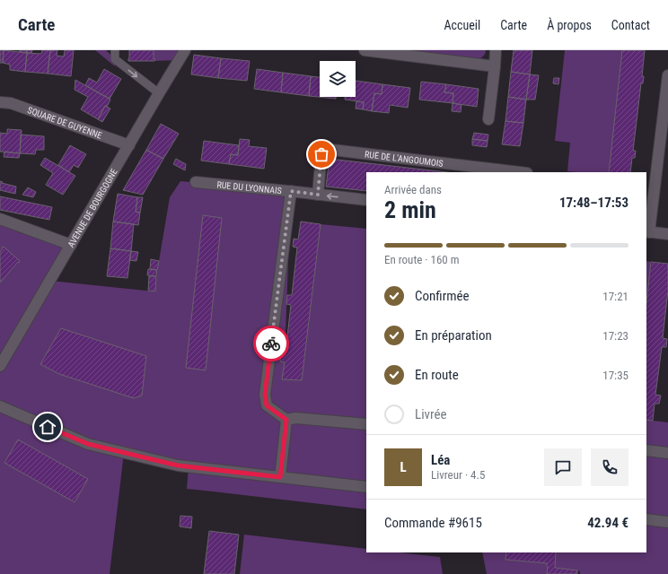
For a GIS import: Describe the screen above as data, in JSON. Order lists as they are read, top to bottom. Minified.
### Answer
{"streets":{"street":["SQUARE DE GUYENNE","RUE DE L'ANGOUMOIS","RUE DU LYONNAIS","AVENUE DE BOURGOGNE"]},"crossings":[["SQUARE DE GUYENNE","AVENUE DE BOURGOGNE"],["RUE DE L'ANGOUMOIS","RUE DU LYONNAIS"]],"page":{"header":"Carte","nav":["Accueil","Carte","À propos","Contact"],"heading":["2 min","Arrivée dans","17:48–17:53"],"panel":["Léa","Livreur · 4.5","Commande #9615","42.94 €"],"bar":"En route · 160 m","list":[["Confirmée","17:21"],["En préparation","17:23"],["En route","17:35"],"Livrée"],"round":"L"}}
